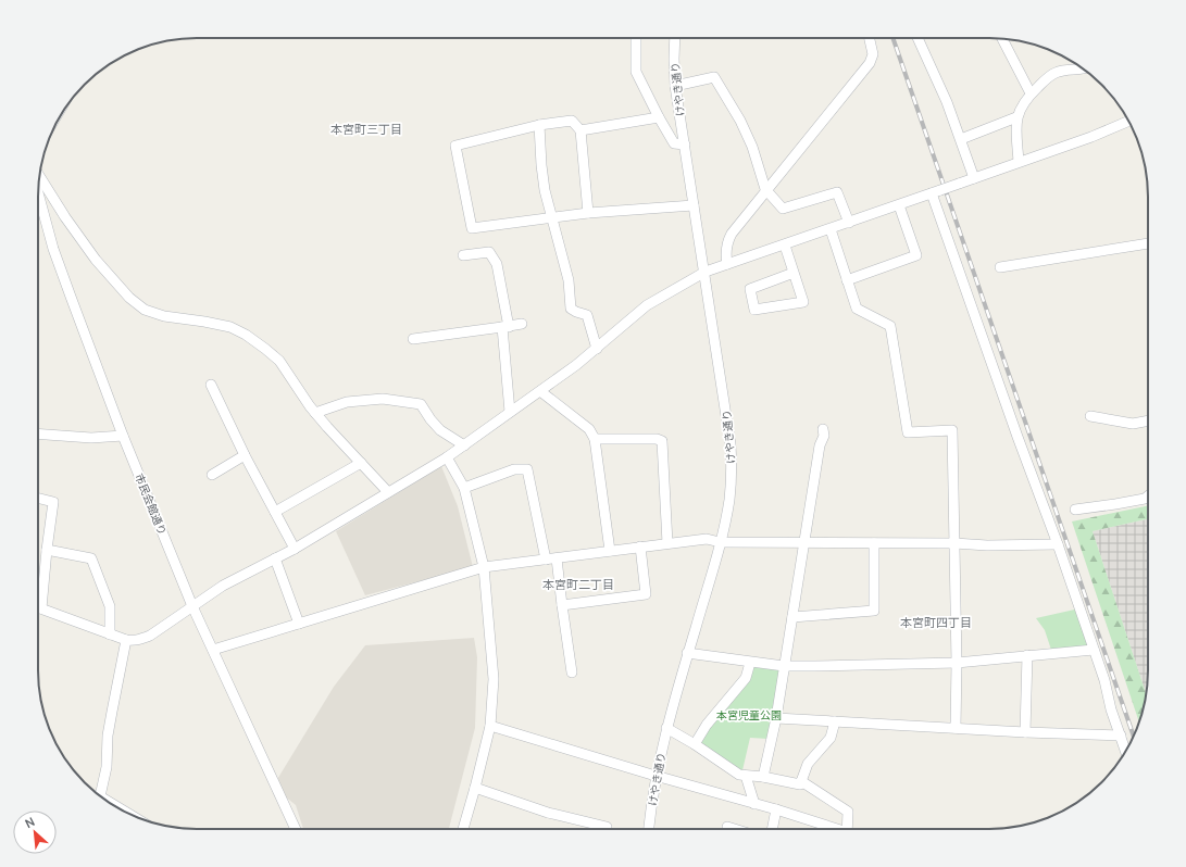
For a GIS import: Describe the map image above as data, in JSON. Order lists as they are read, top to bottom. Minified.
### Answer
{"streets":{"street":["けやき通り","市民会館通り"]},"districts":["本宮町三丁目","本宮町二丁目","本宮町四丁目"],"parks":["本宮児童公園"],"north":"top left"}
